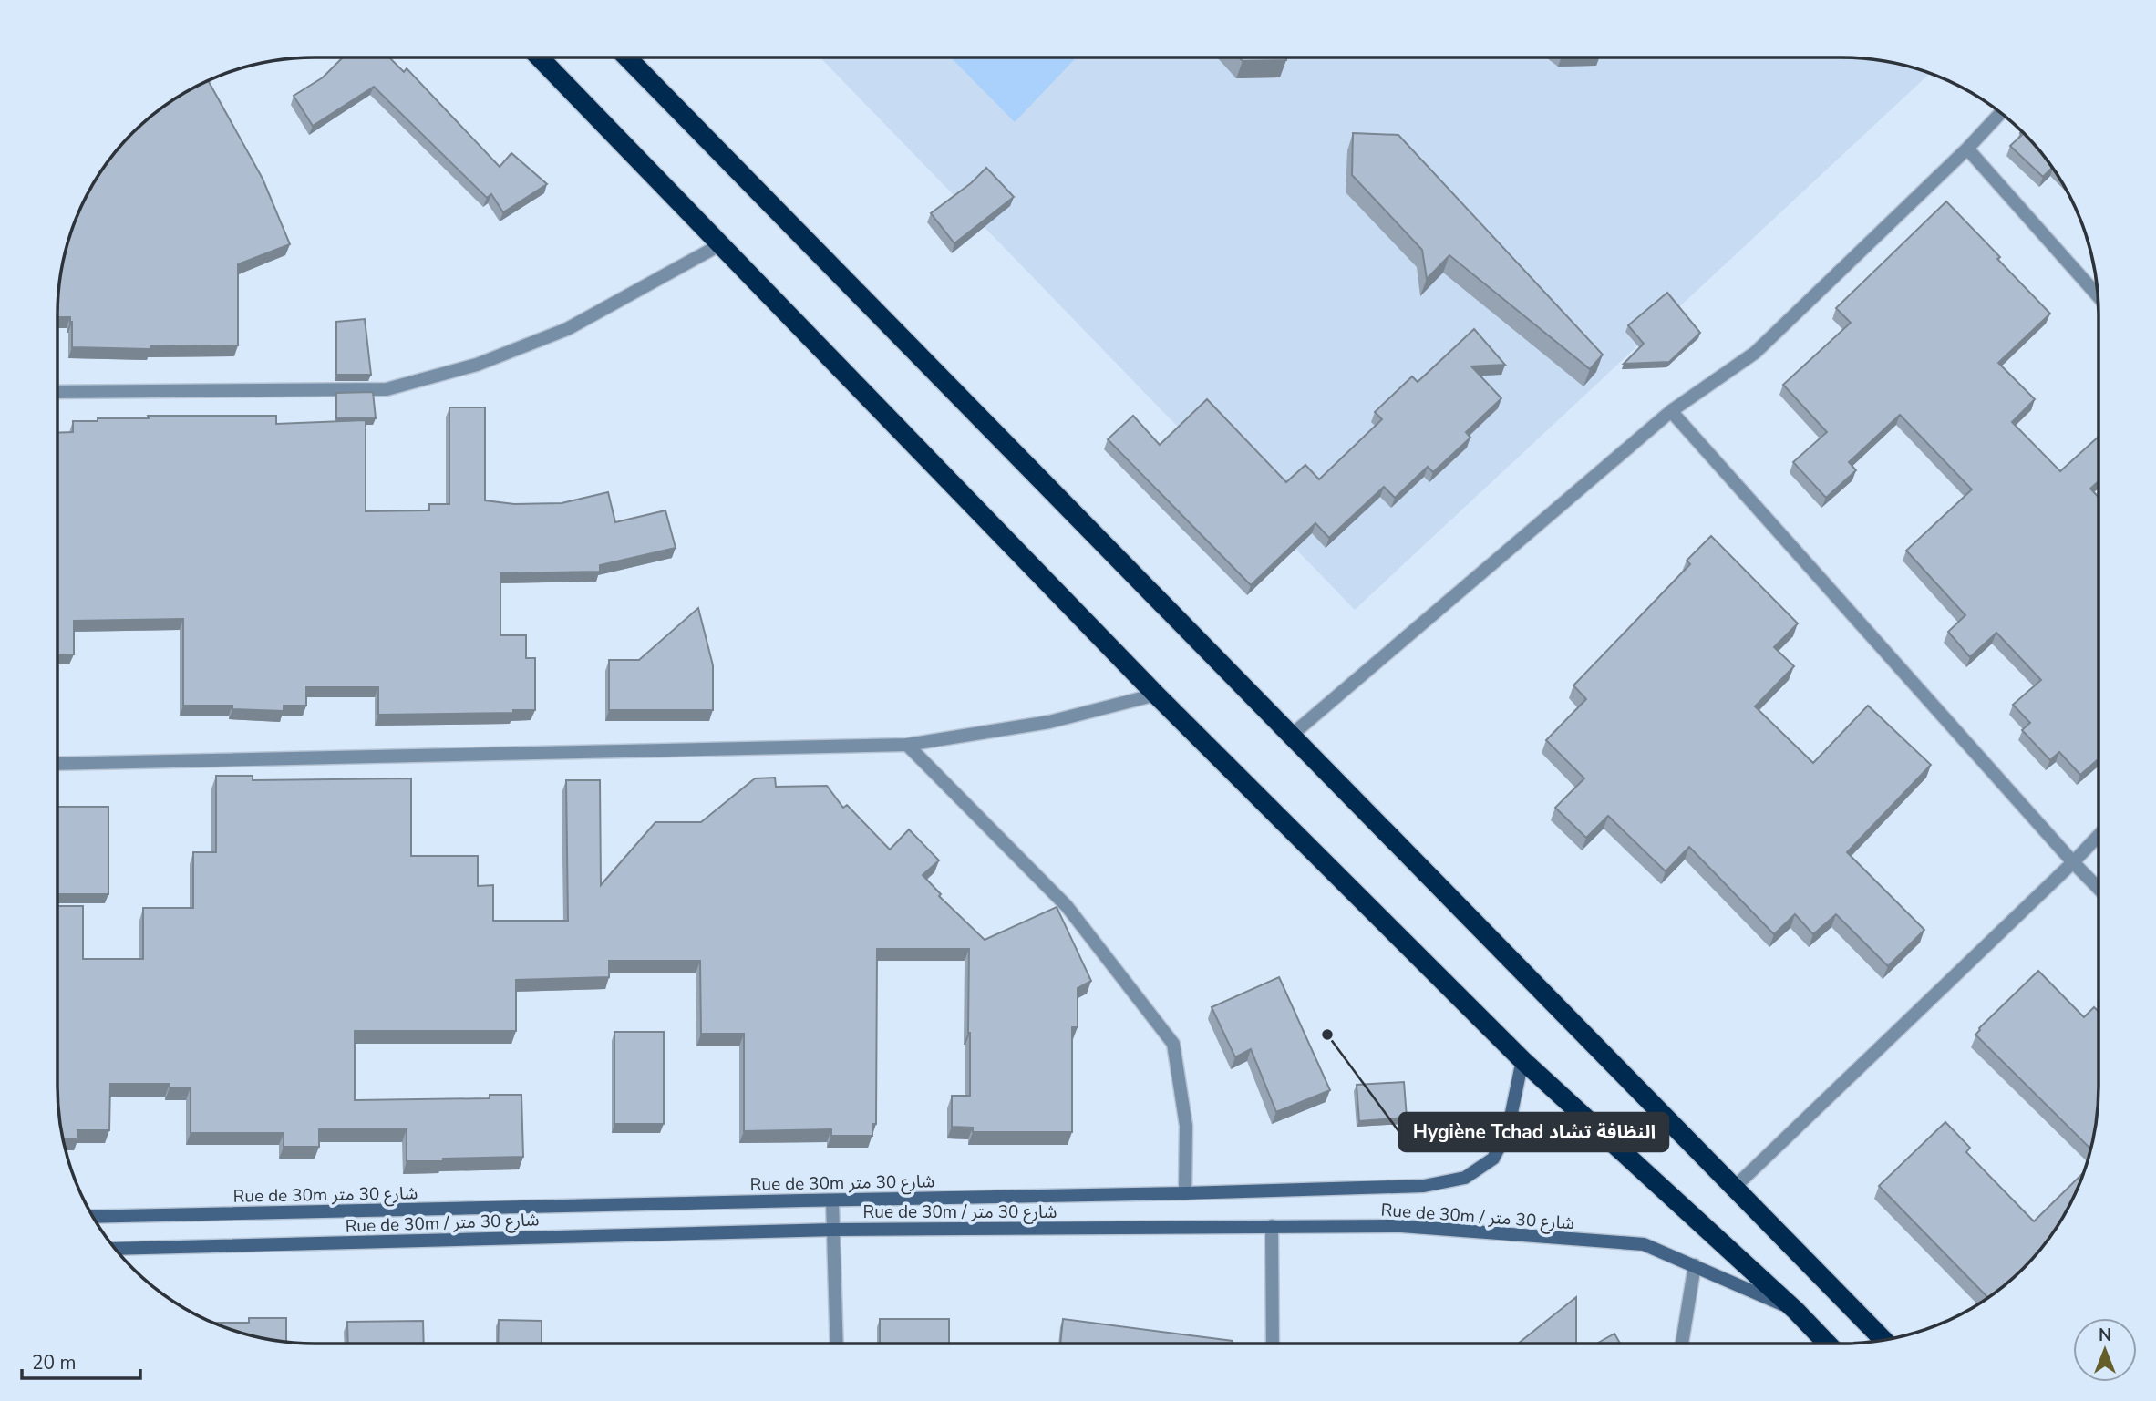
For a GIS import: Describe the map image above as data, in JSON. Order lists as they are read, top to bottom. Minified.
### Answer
{"streets":{"street":["Rue de 30m شارع 30 متر","Rue de 30m / شارع 30 متر"]},"places":["Hygiène Tchad النظافة تشاد"],"scale_bar":"20 m","north":"top"}
